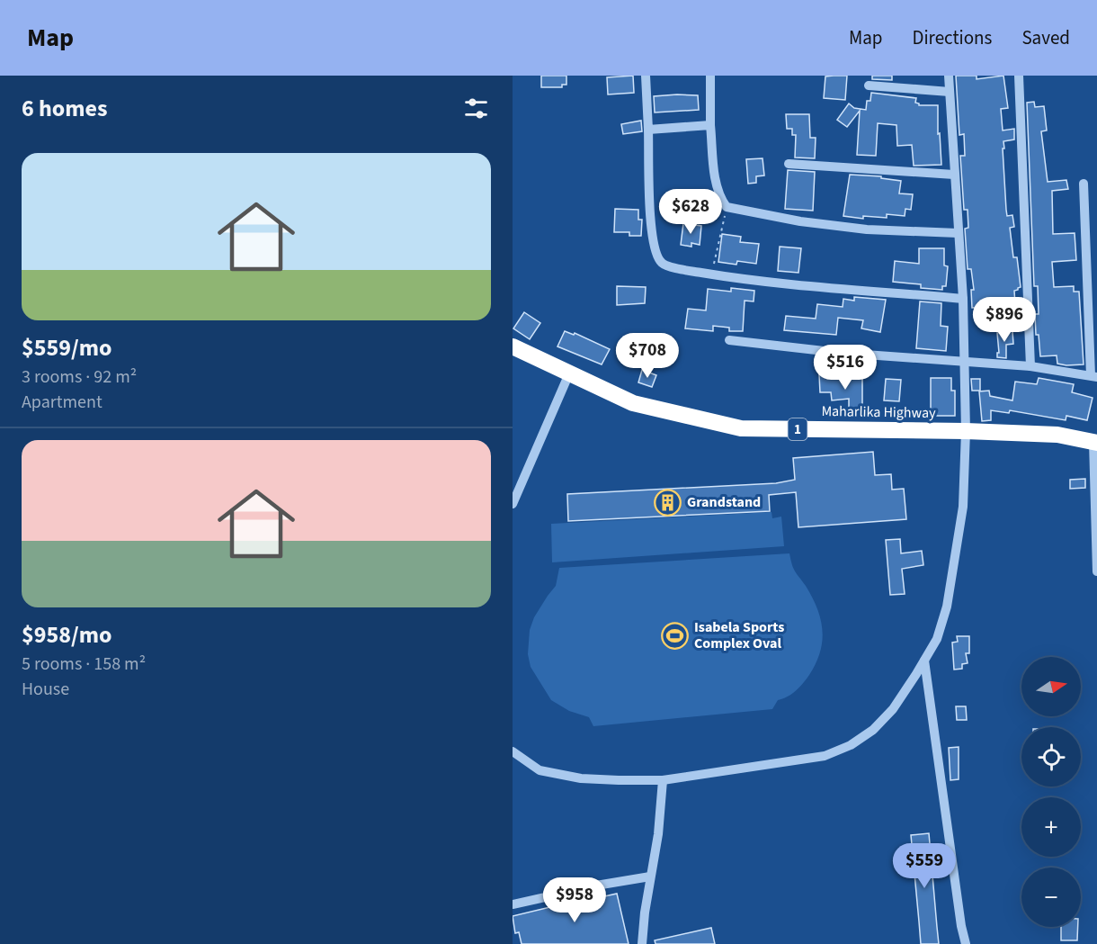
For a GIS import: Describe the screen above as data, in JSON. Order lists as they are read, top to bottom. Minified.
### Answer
{"streets":{"highway":["Maharlika Highway","1"]},"places":{"building":["Grandstand"],"sports":["Isabela Sports Complex Oval"]},"north":"right","page":{"header":"Map","nav":["Map","Directions","Saved"],"heading":"6 homes","list":[{"name":"$559/mo","note":"3 rooms · 92 m² · Apartment"},{"name":"$958/mo","note":"5 rooms · 158 m² · House"}],"price":["$628","$896","$708","$516","$559","$958"],"map_buttons":["+","−"]}}
